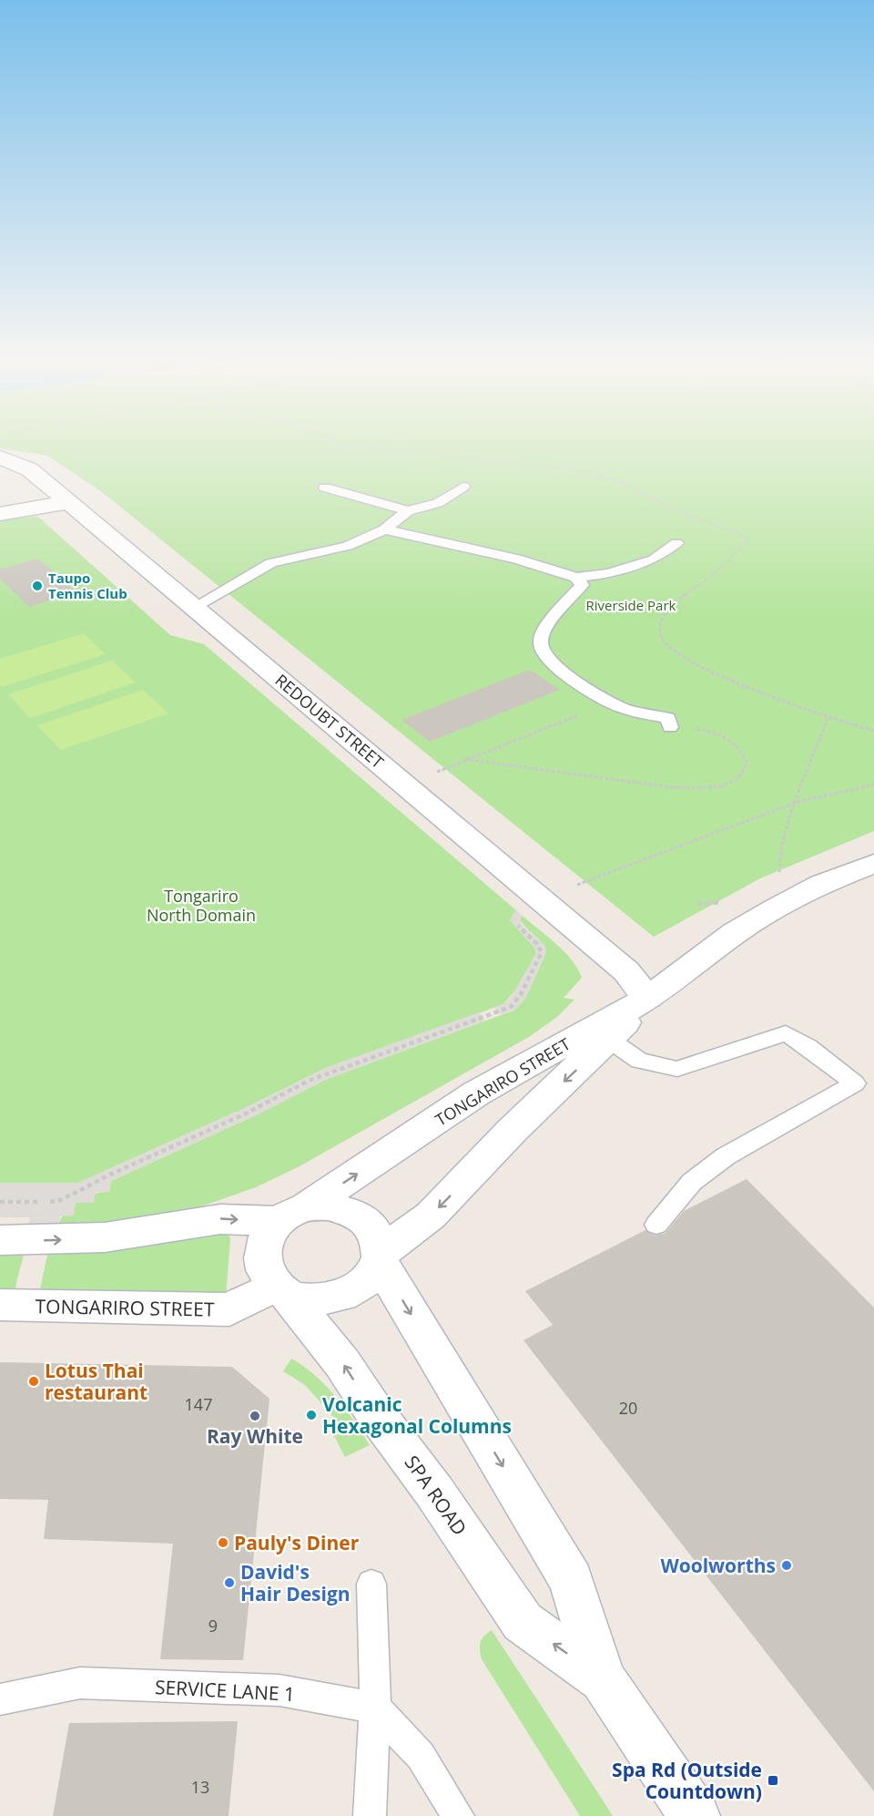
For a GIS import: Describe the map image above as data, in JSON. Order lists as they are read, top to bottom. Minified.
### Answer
{"streets":{"main road":["REDOUBT STREET","TONGARIRO STREET","SPA ROAD"],"lane":["SERVICE LANE 1"]},"crossings":[["REDOUBT STREET","TONGARIRO STREET"],["TONGARIRO STREET","SPA ROAD"]],"parks":["Riverside Park","Tongariro North Domain"],"places":{"other":["Taupo Tennis Club","Lotus Thai restaurant","Volcanic Hexagonal Columns","Ray White","Pauly's Diner","Woolworths","David's Hair Design"],"transit":["Spa Rd (Outside Countdown)"]},"house_numbers":["147","20","9","13"]}
